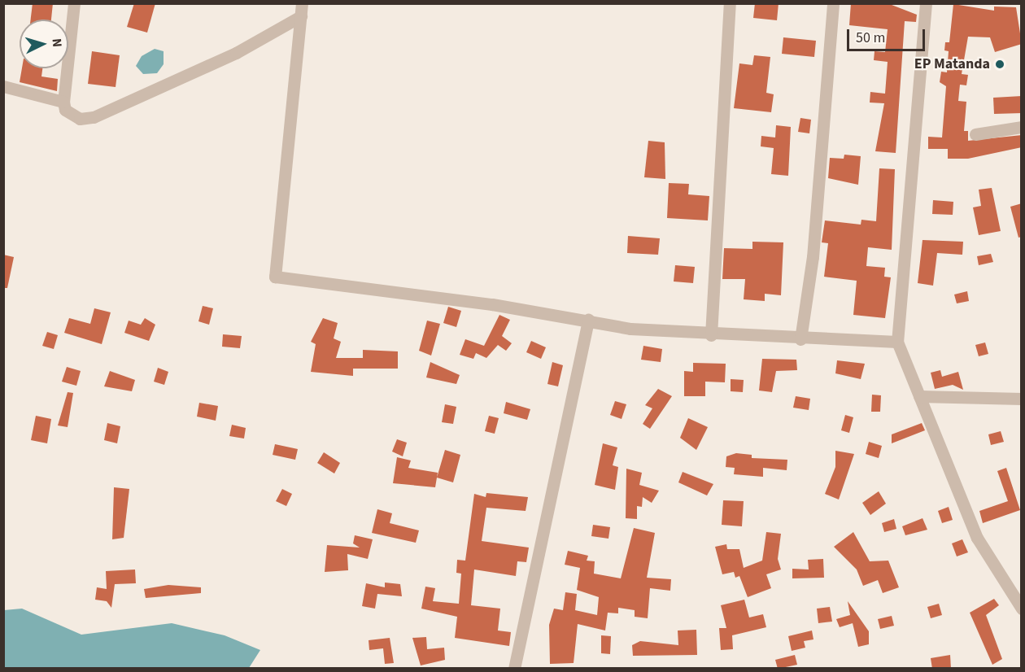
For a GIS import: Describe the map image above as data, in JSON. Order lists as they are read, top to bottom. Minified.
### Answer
{"places":["EP Matanda"],"scale_bar":"50 m","north":"right"}
